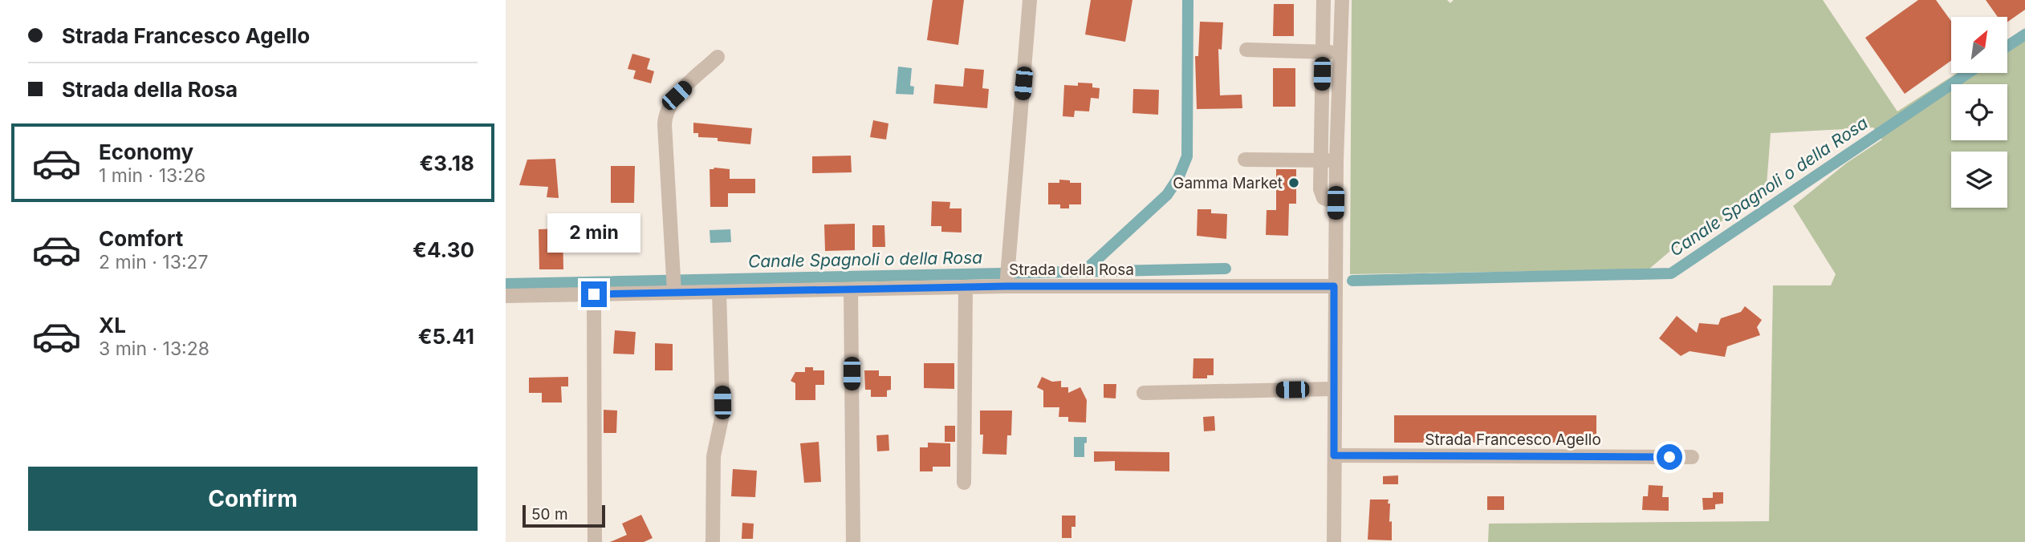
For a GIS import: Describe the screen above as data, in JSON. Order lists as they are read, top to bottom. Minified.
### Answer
{"streets":{"street":["Strada della Rosa","Strada Francesco Agello"]},"water":["Canale Spagnoli o della Rosa"],"places":["Gamma Market"],"scale_bar":"50 m","north":"top right","page":{"banner":["Strada Francesco Agello","Strada della Rosa"],"list":[{"name":"Economy","note":"1 min · 13:26","value":"€3.18"},{"name":"Comfort","note":"2 min · 13:27","value":"€4.30"},{"name":"XL","note":"3 min · 13:28","value":"€5.41"}],"bubble":"2 min","buttons":"Confirm","scale":"50 m"}}
